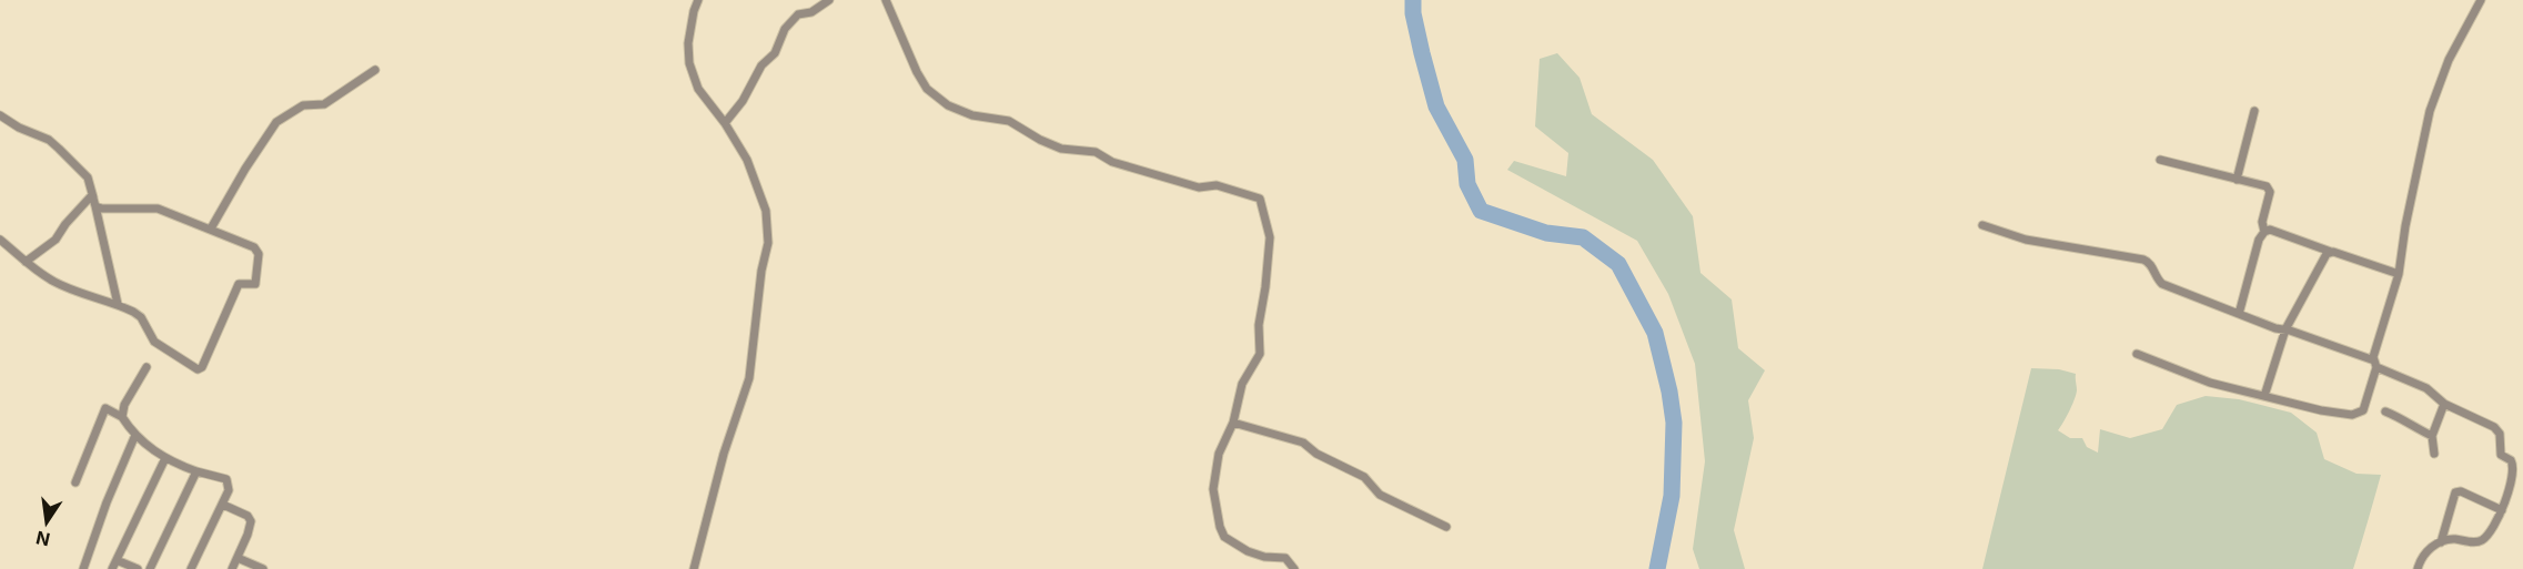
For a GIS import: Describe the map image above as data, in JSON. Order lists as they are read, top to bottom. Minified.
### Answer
{"north":"bottom"}
